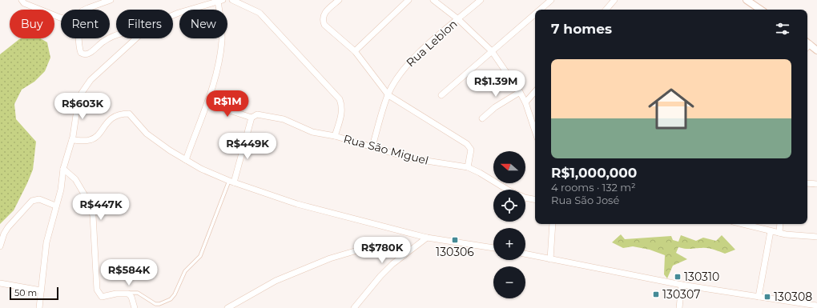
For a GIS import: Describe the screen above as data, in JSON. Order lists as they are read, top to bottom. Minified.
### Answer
{"streets":{"street":["Rua Leblon","Rua São Miguel"]},"crossings":[["Rua Leblon","Rua São Miguel"]],"places":{"transit":["130306","130310","130307","130308"]},"scale_bar":"50 m","north":"left","page":{"chip":["Buy","Rent","Filters","New"],"heading":"7 homes","list":[{"name":"R$1,000,000","note":"4 rooms · 132 m² · Rua São José"}],"price":["R$1.39M","R$1M","R$603K","R$449K","R$447K","R$780K","R$584K"],"map_buttons":["+","−"],"scale":"50 m"}}
